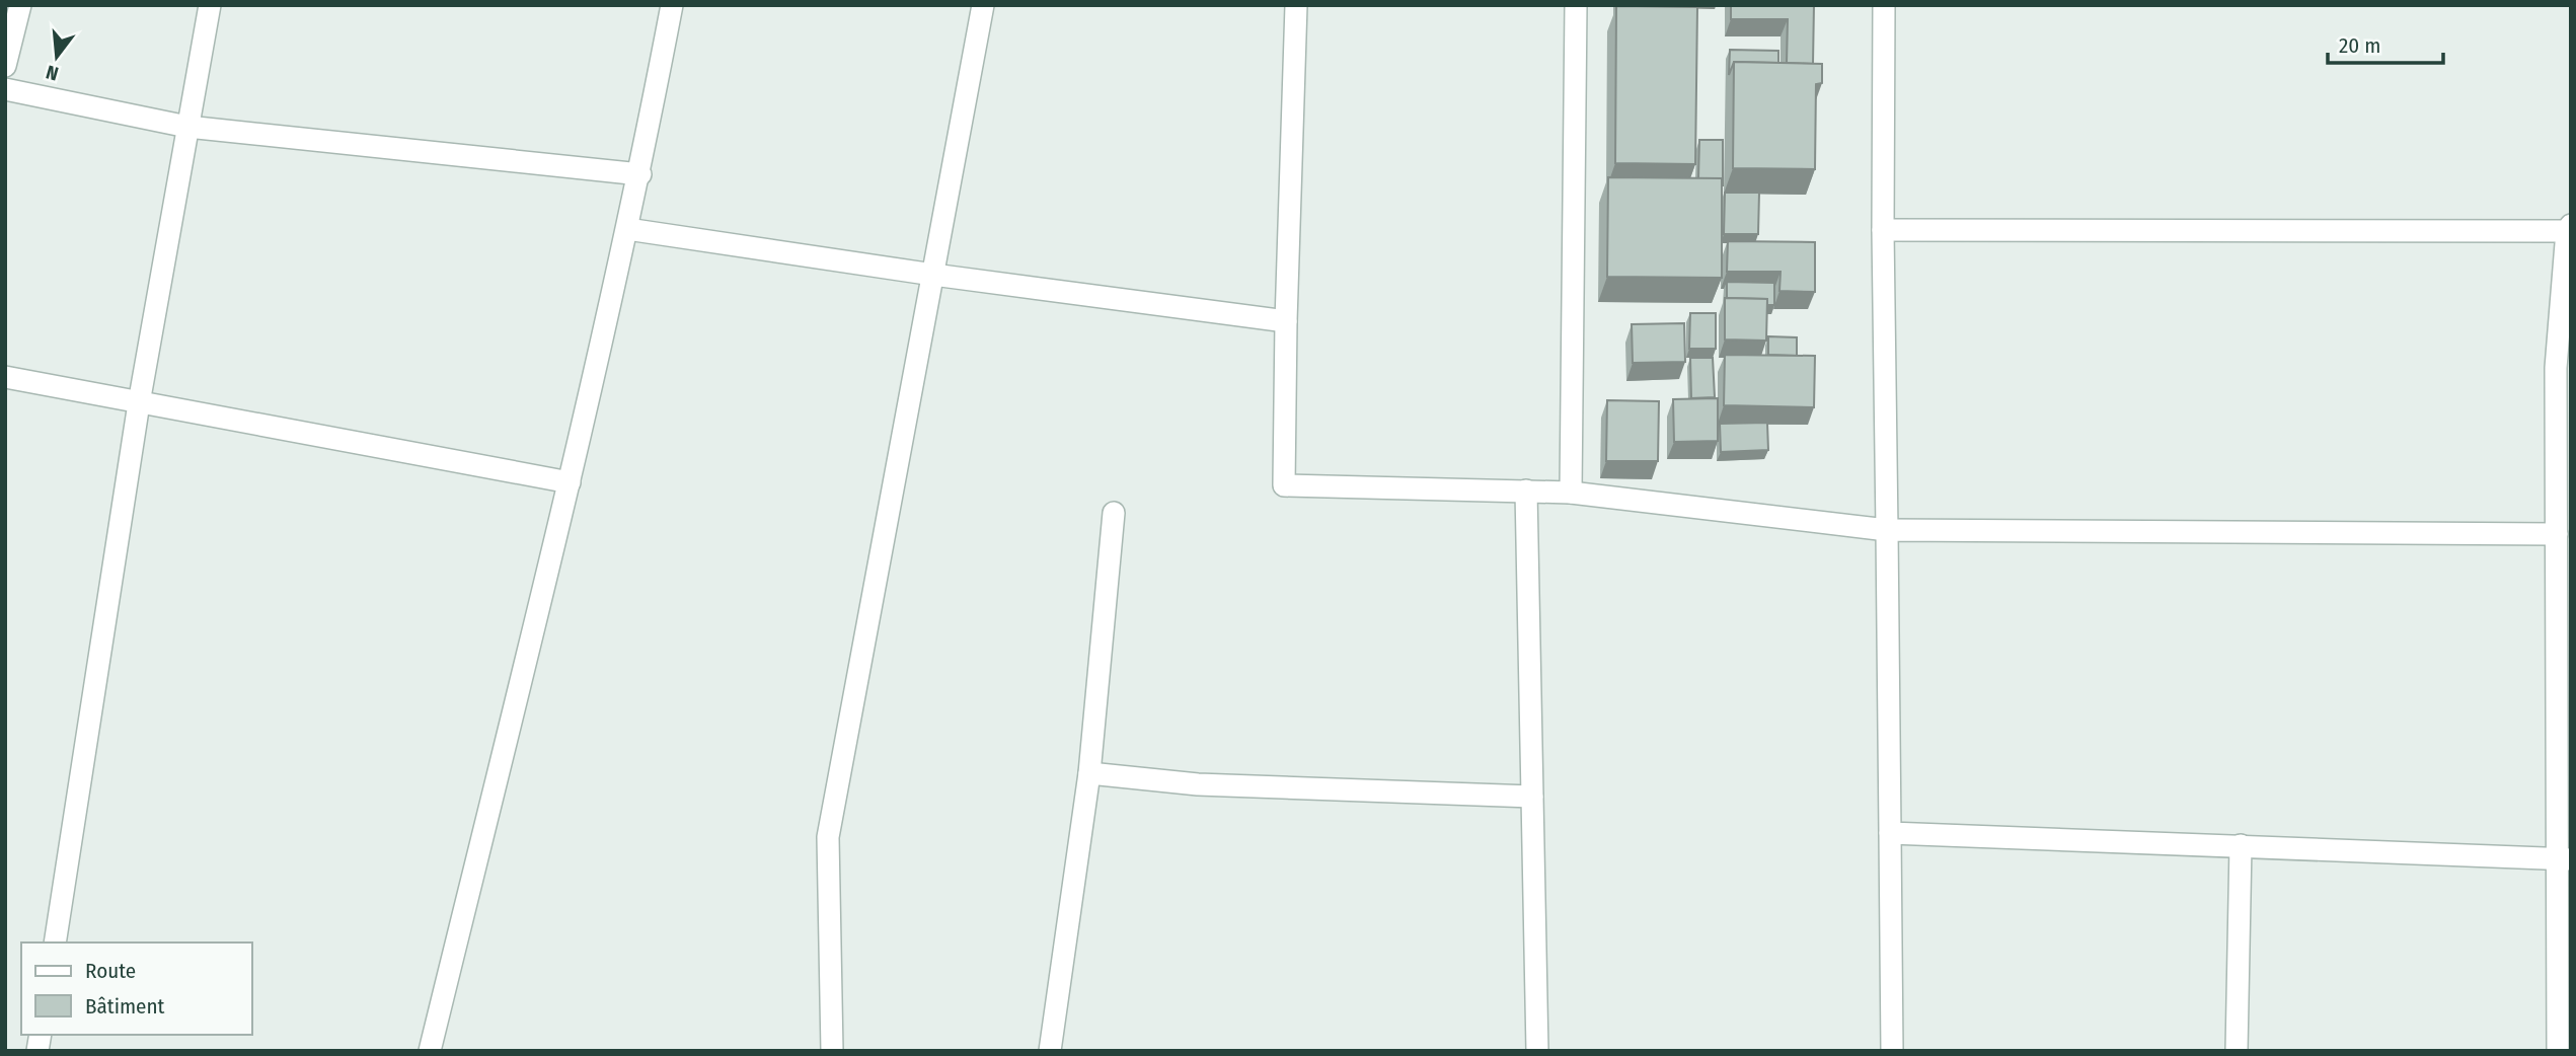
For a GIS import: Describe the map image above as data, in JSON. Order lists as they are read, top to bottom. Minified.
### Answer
{"legend":["Route","Bâtiment"],"scale_bar":"20 m","north":"bottom"}
